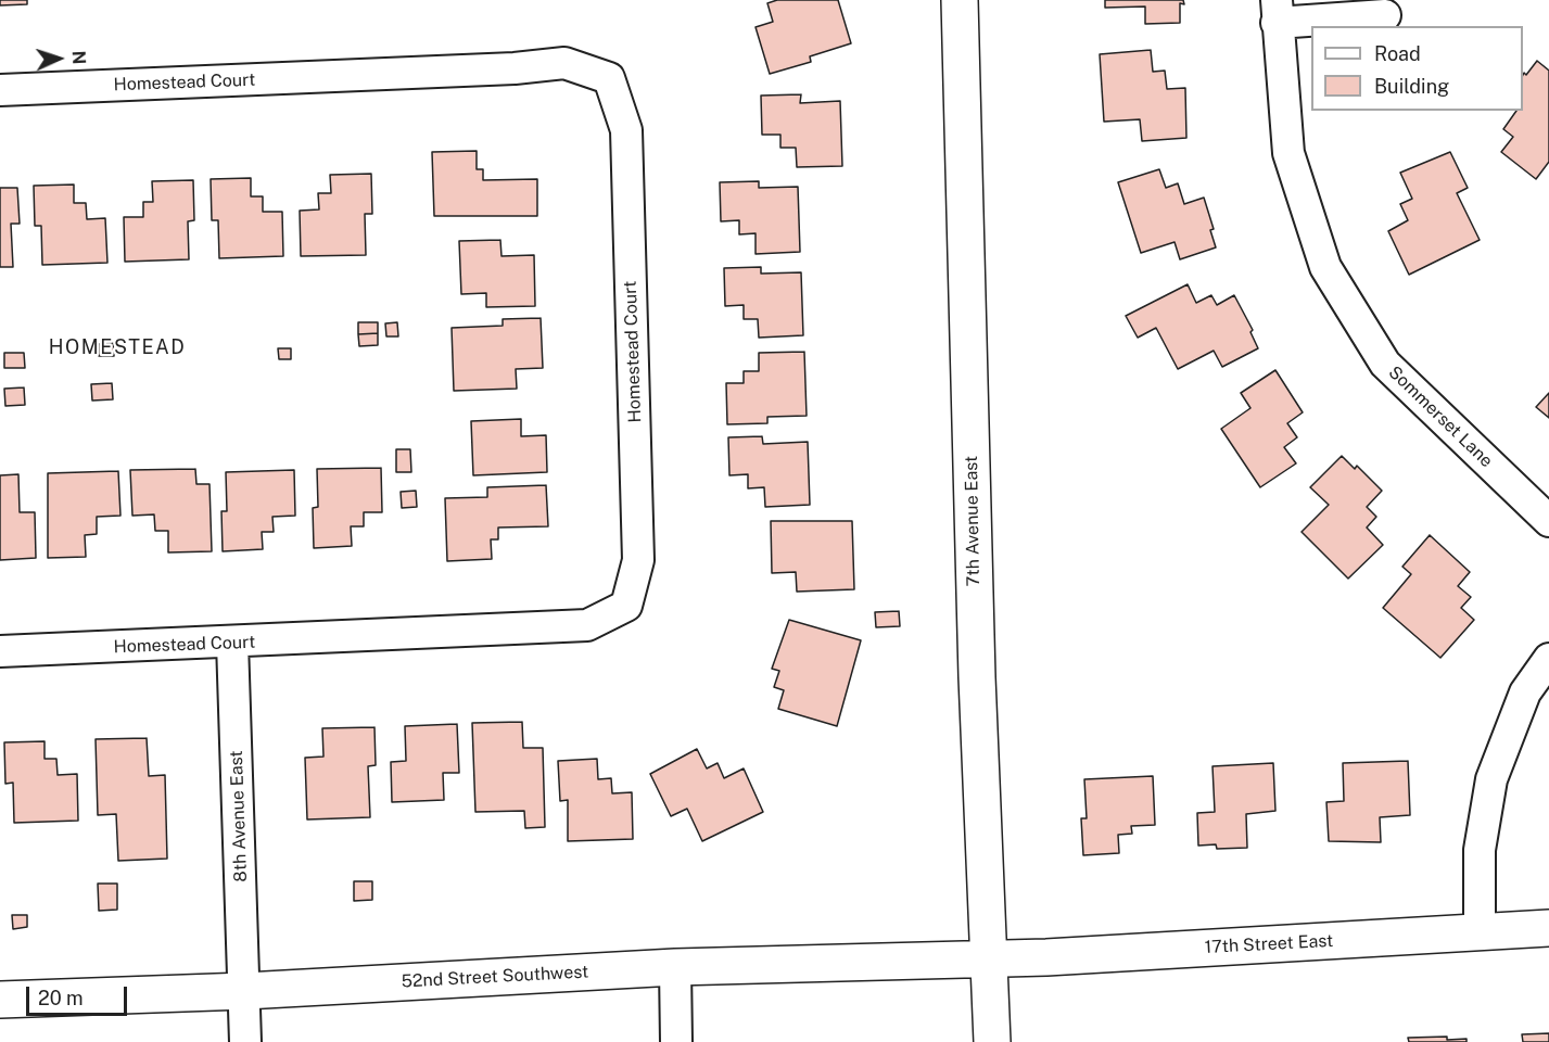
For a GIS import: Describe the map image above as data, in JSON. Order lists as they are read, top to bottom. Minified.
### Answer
{"streets":{"street":["Homestead Court","Sommerset Lane","7th Avenue East","8th Avenue East","17th Street East","52nd Street Southwest"]},"crossings":[["Homestead Court","8th Avenue East"],["7th Avenue East","17th Street East"],["7th Avenue East","52nd Street Southwest"],["8th Avenue East","52nd Street Southwest"],["17th Street East","52nd Street Southwest"]],"districts":["HOMESTEAD"],"legend":["Road","Building"],"scale_bar":"20 m","north":"right"}
